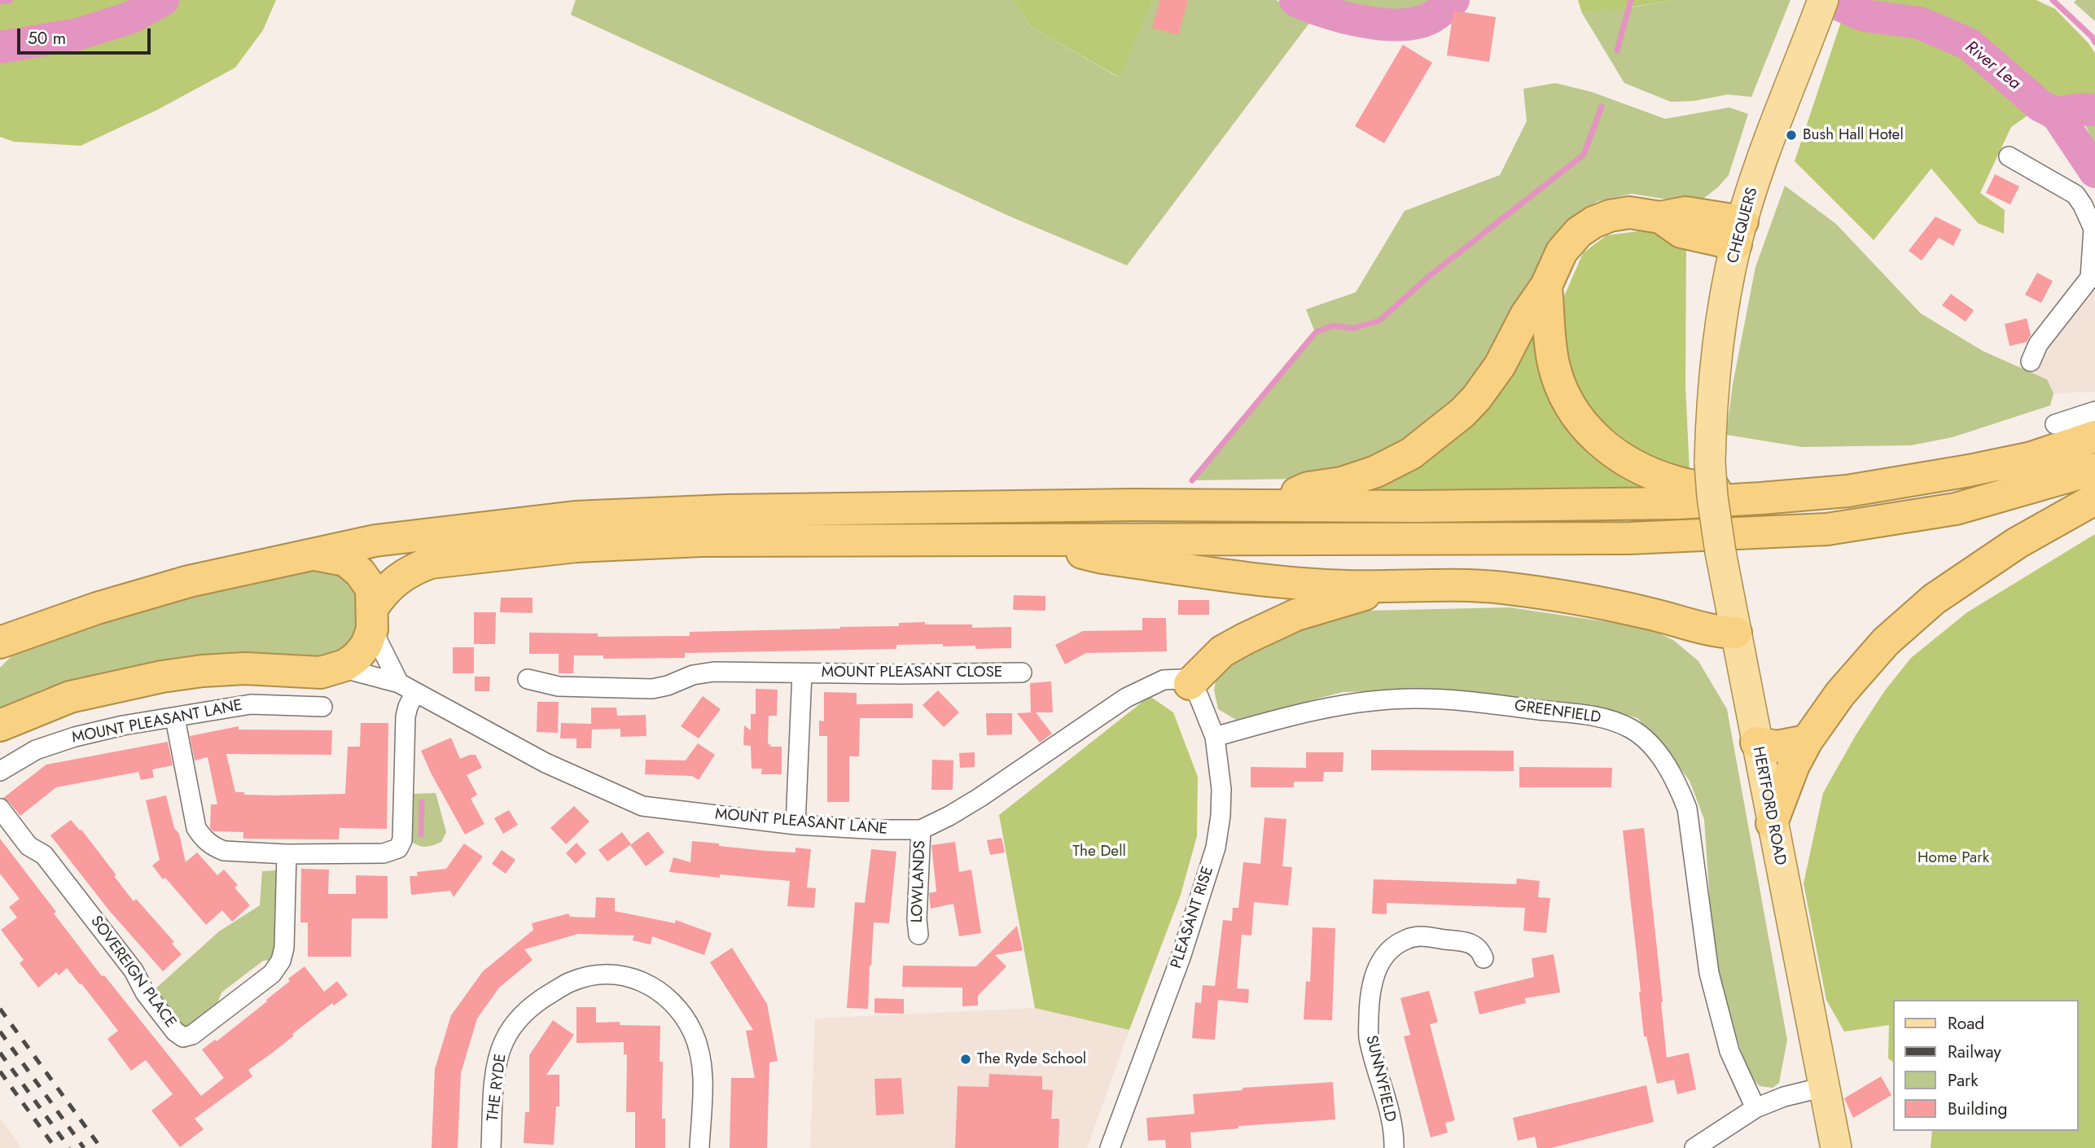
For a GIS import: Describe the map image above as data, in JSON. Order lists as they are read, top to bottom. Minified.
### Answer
{"streets":{"main road":["CHEQUERS","HERTFORD ROAD"],"street":["MOUNT PLEASANT CLOSE","GREENFIELD","MOUNT PLEASANT LANE","LOWLANDS","PLEASANT RISE","SOVEREIGN PLACE","SUNNYFIELD","THE RYDE"]},"crossings":[["CHEQUERS","HERTFORD ROAD"],["MOUNT PLEASANT CLOSE","MOUNT PLEASANT LANE"],["GREENFIELD","PLEASANT RISE"],["MOUNT PLEASANT LANE","LOWLANDS"],["MOUNT PLEASANT LANE","PLEASANT RISE"]],"water":["River Lea"],"parks":["The Dell","Home Park"],"places":["Bush Hall Hotel","The Ryde School"],"legend":["Road","Railway","Park","Building"],"scale_bar":"50 m"}
